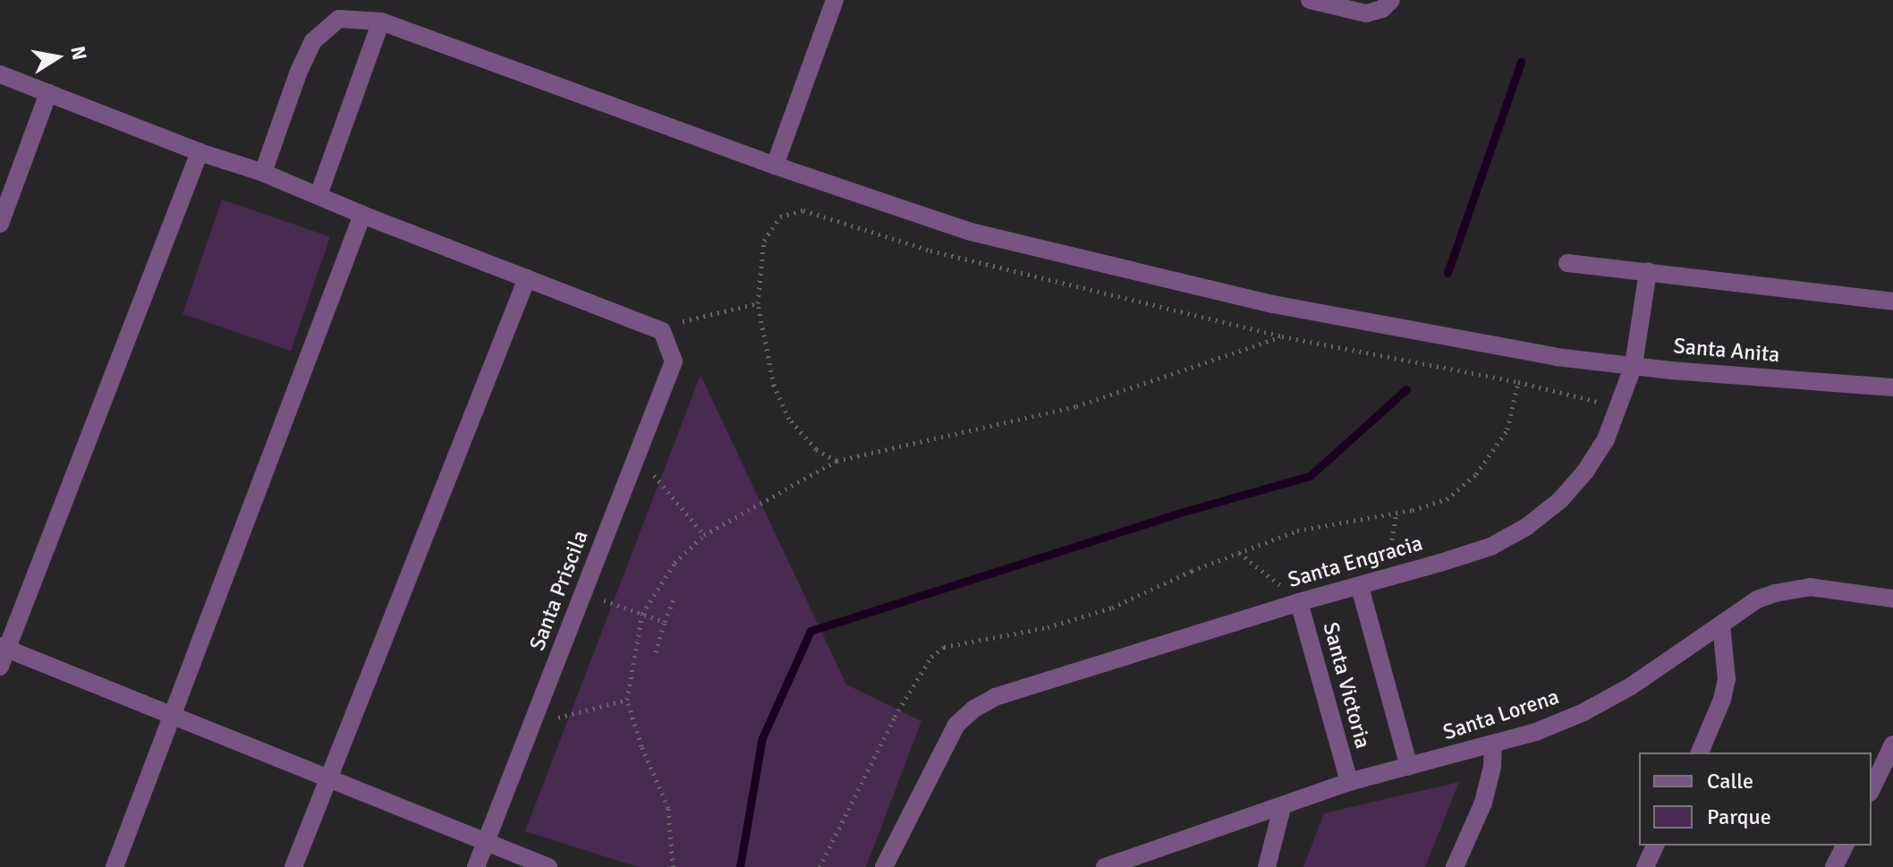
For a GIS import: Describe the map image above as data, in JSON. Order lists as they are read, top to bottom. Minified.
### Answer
{"streets":{"street":["Santa Anita","Santa Engracia","Santa Priscila","Santa Victoria","Santa Lorena"]},"crossings":[["Santa Anita","Santa Engracia"],["Santa Engracia","Santa Victoria"],["Santa Victoria","Santa Lorena"]],"legend":["Calle","Parque"],"north":"right"}
